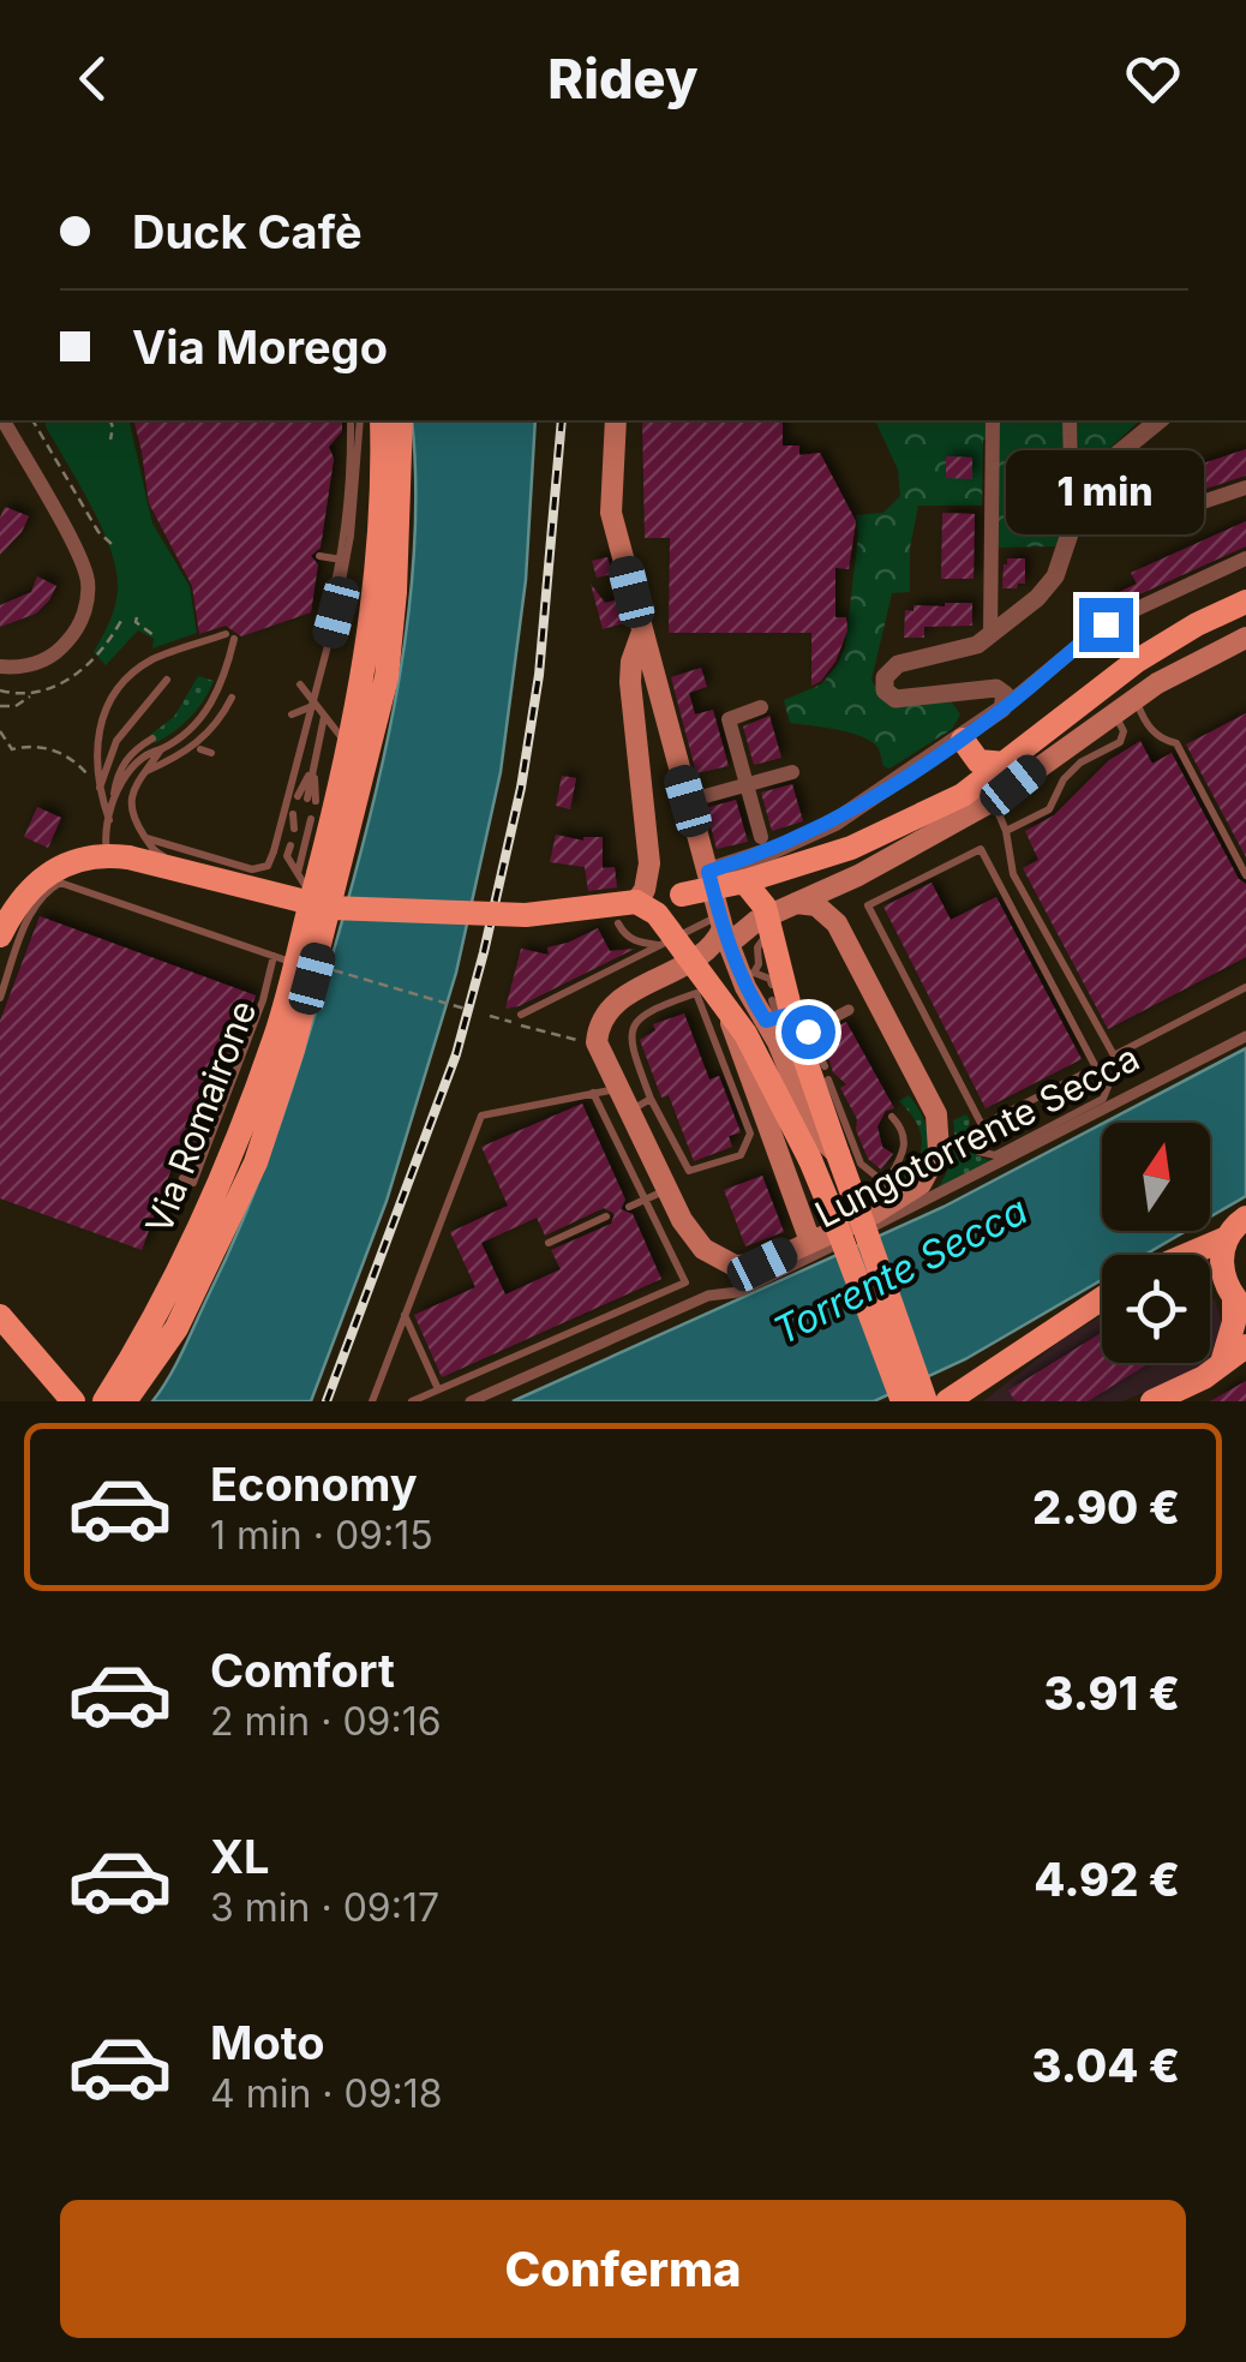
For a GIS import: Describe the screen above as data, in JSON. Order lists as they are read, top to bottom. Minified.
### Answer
{"streets":{"main road":["Via Romairone"],"street":["Lungotorrente Secca"]},"water":["Torrente Secca"],"north":"top","page":{"header":"Ridey","banner":["Duck Cafè","Via Morego"],"bubble":"1 min","list":[{"name":"Economy","note":"1 min · 09:15","value":"2.90 €"},{"name":"Comfort","note":"2 min · 09:16","value":"3.91 €"},{"name":"XL","note":"3 min · 09:17","value":"4.92 €"},{"name":"Moto","note":"4 min · 09:18","value":"3.04 €"}],"buttons":"Conferma"}}
